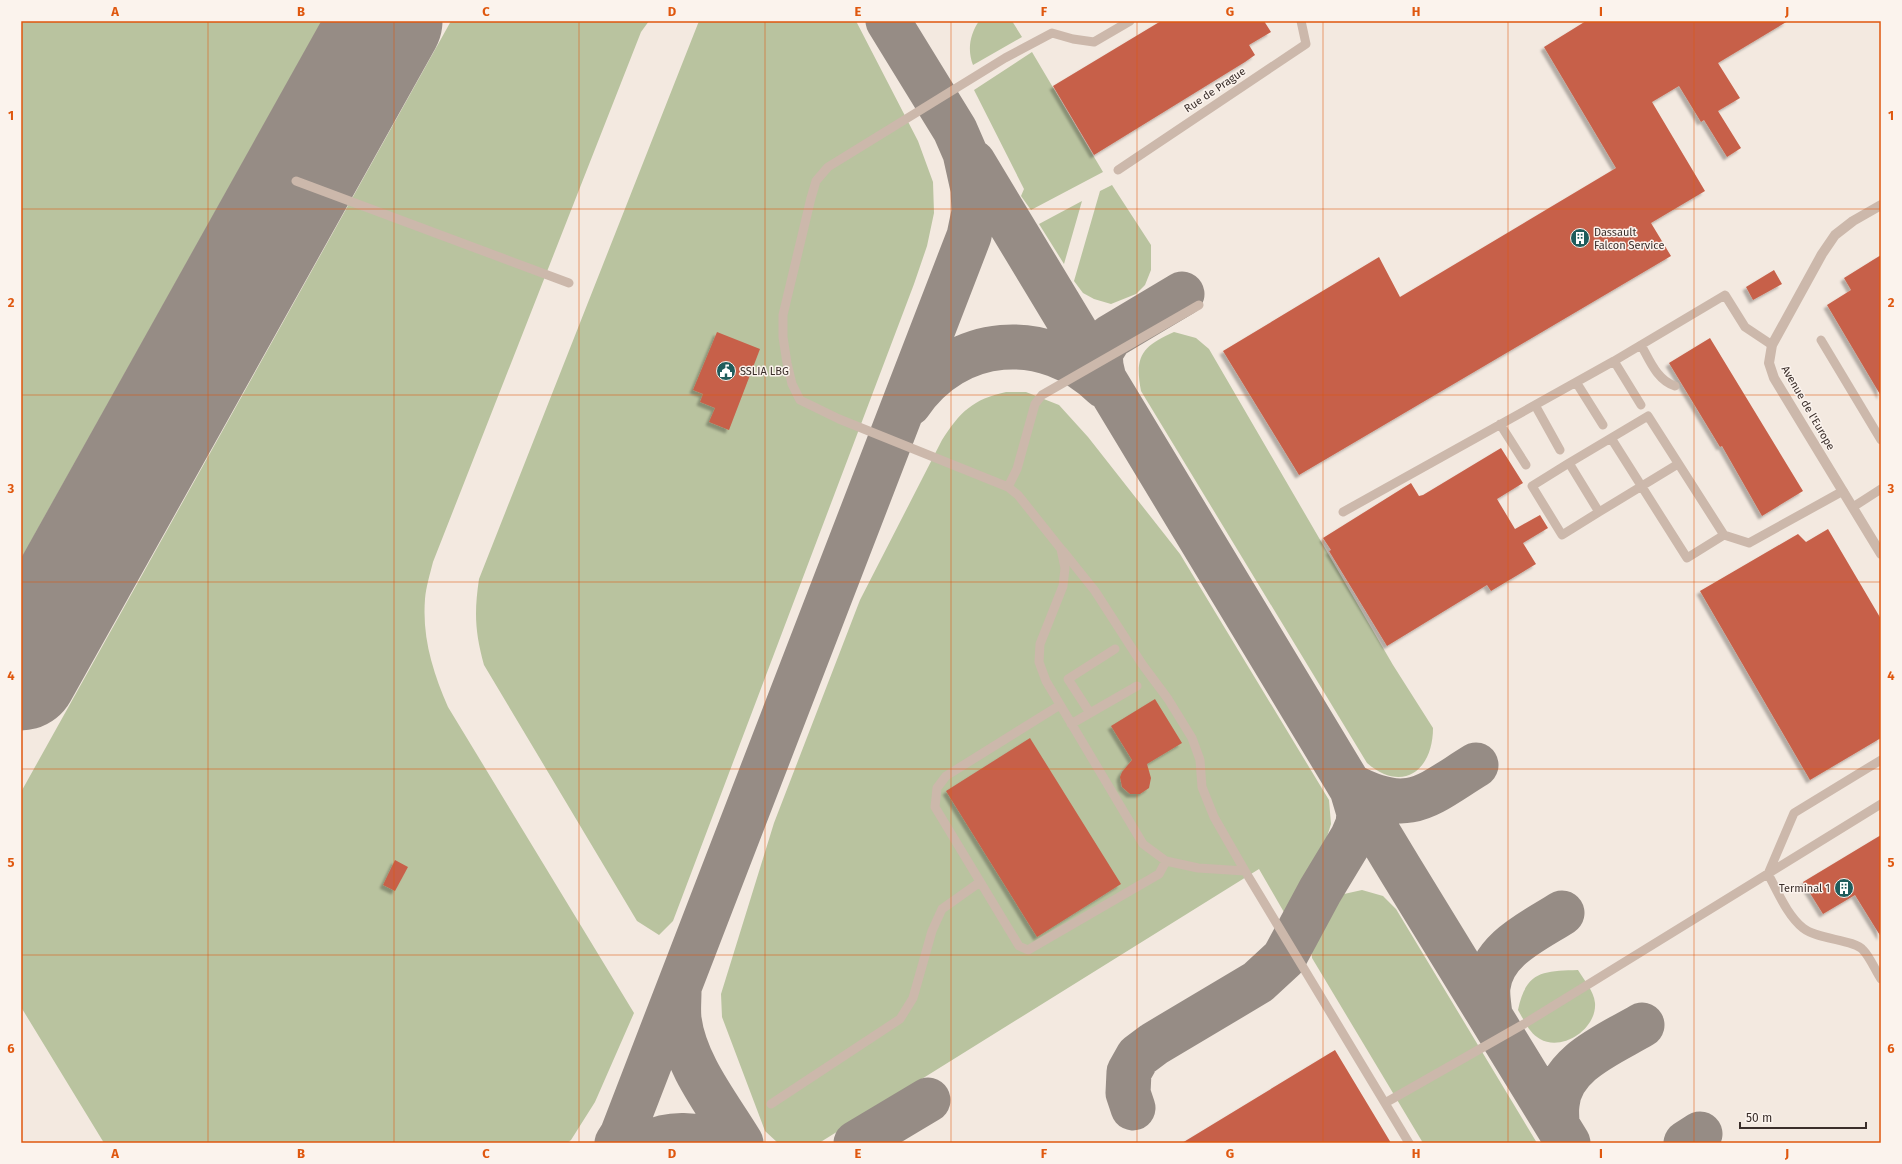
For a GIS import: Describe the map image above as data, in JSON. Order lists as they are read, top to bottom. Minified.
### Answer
{"streets":{"street":["Avenue de l'Europe"],"lane":["Rue de Prague"]},"places":{"building":["Dassault Falcon Service","Terminal 1"],"public building":["SSLIA LBG"]},"scale_bar":"50 m","grid":{"columns":["A","B","C","D","E","F","G","H","I","J"],"rows":["1","2","3","4","5","6"]}}
